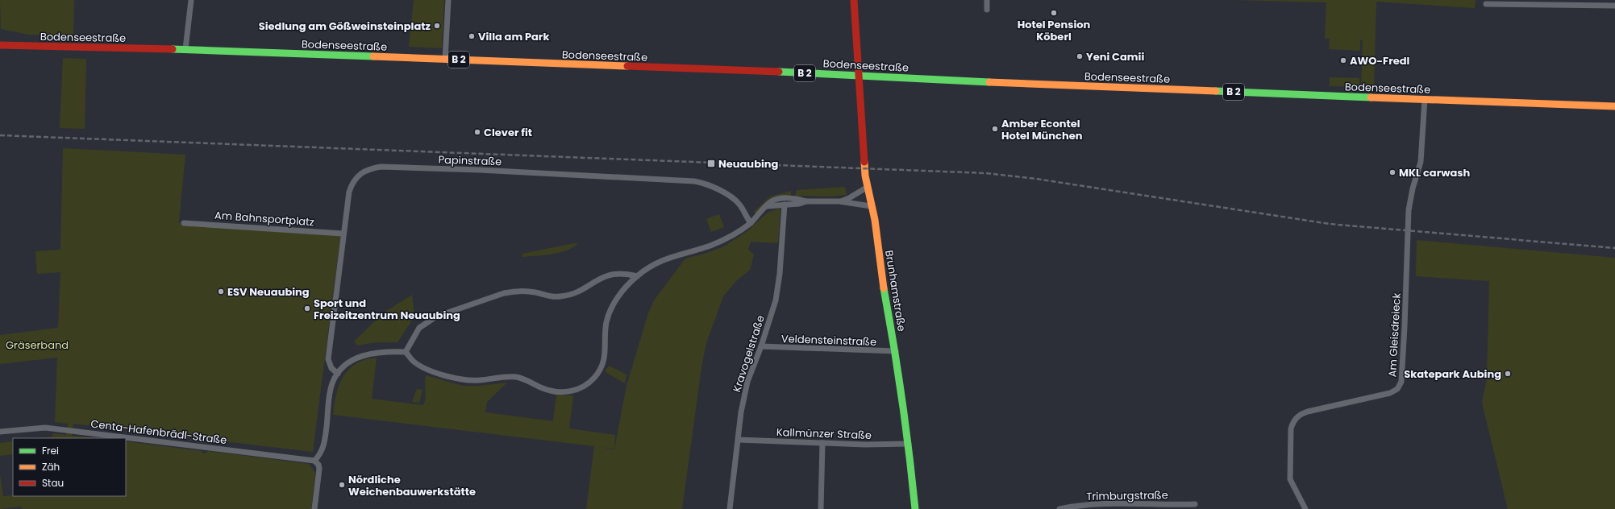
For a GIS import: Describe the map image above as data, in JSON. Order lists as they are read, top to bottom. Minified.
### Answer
{"streets":{"main road":["Bodenseestraße","B 2","Brunhamstraße"],"street":["Papinstraße","Am Bahnsportplatz","Am Gleisdreieck","Veldensteinstraße","Kravogelstraße","Centa-Hafenbrädl-Straße","Kallmünzer Straße","Trimburgstraße"]},"crossings":[["Bodenseestraße","Brunhamstraße"],["Bodenseestraße","Am Gleisdreieck"],["Papinstraße","Am Bahnsportplatz"],["Brunhamstraße","Veldensteinstraße"],["Brunhamstraße","Kallmünzer Straße"],["Veldensteinstraße","Kravogelstraße"],["Kravogelstraße","Kallmünzer Straße"]],"parks":["Gräserband"],"places":{"other":["Hotel Pension Köberl","Siedlung am Gößweinsteinplatz","Villa am Park","Yeni Camii","AWO-Fredl","Amber Econtel Hotel München","Clever fit","MKL carwash","ESV Neuaubing","Sport und Freizeitzentrum Neuaubing","Skatepark Aubing","Nördliche Weichenbauwerkstätte"],"transit":["Neuaubing"]},"legend":["Frei","Zäh","Stau"]}
